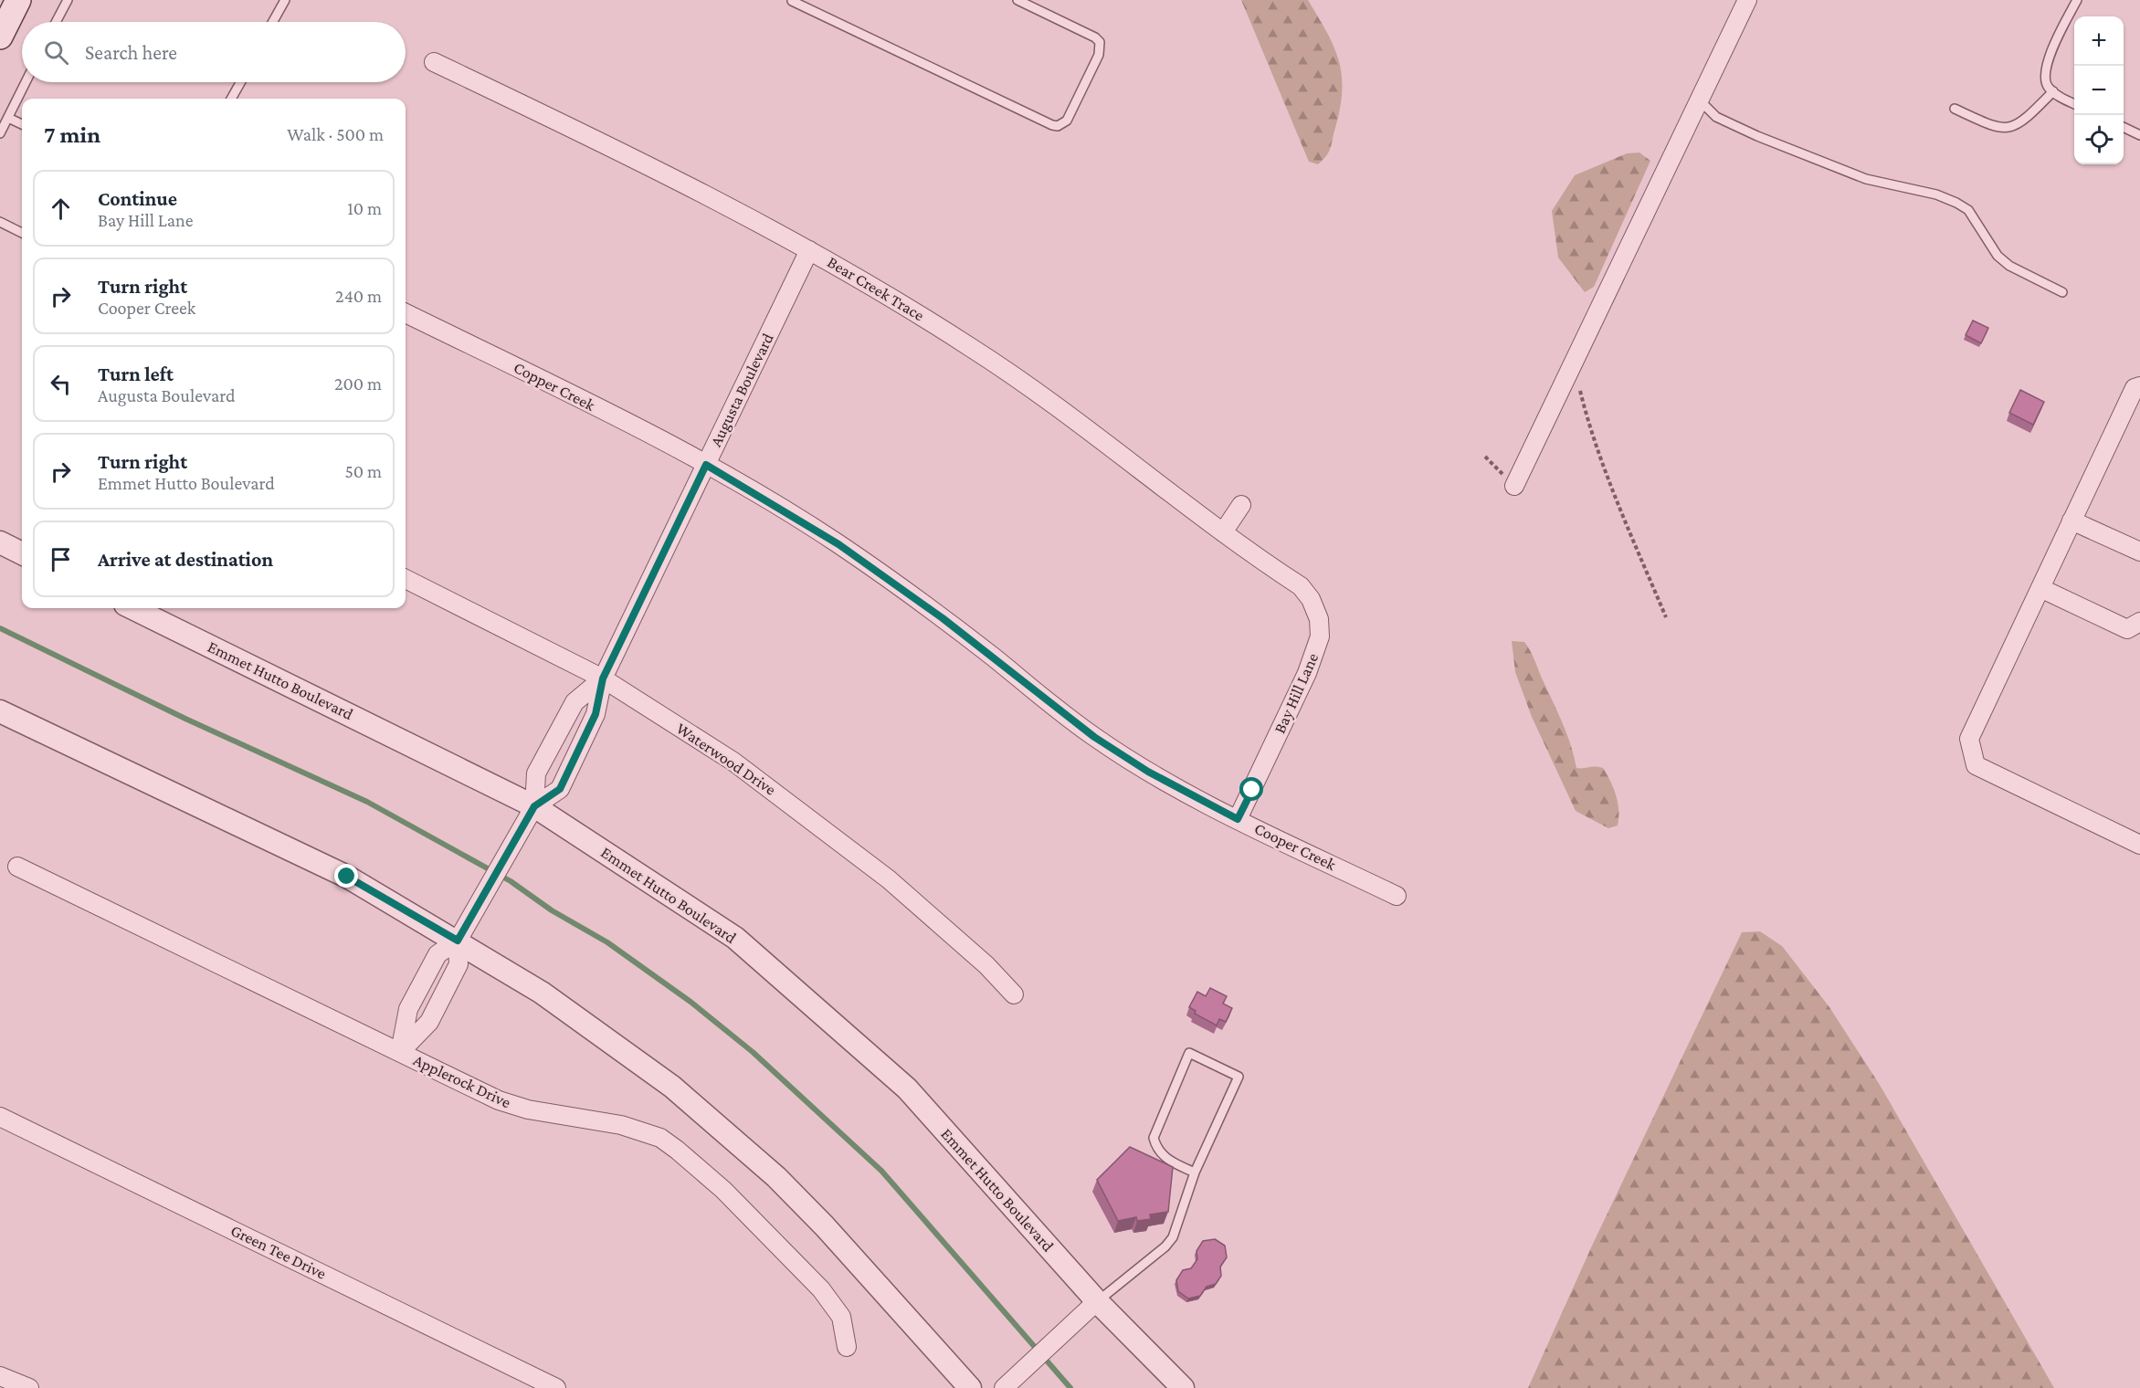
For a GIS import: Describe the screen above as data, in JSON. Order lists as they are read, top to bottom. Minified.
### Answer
{"streets":{"street":["Bear Creek Trace","Copper Creek","Augusta Boulevard","Emmet Hutto Boulevard","Bay Hill Lane","Waterwood Drive","Cooper Creek","Applerock Drive","Green Tee Drive"]},"crossings":[["Bear Creek Trace","Augusta Boulevard"],["Bear Creek Trace","Bay Hill Lane"],["Copper Creek","Augusta Boulevard"],["Copper Creek","Cooper Creek"],["Augusta Boulevard","Emmet Hutto Boulevard"],["Augusta Boulevard","Waterwood Drive"],["Augusta Boulevard","Cooper Creek"],["Augusta Boulevard","Applerock Drive"],["Bay Hill Lane","Cooper Creek"]],"page":{"map_buttons":["+","−"],"search":"Search here","heading":["7 min","Walk · 500 m"],"list":[["Continue","Bay Hill Lane","10 m"],["Turn right","Cooper Creek","240 m"],["Turn left","Augusta Boulevard","200 m"],["Turn right","Emmet Hutto Boulevard","50 m"],"Arrive at destination"]}}
